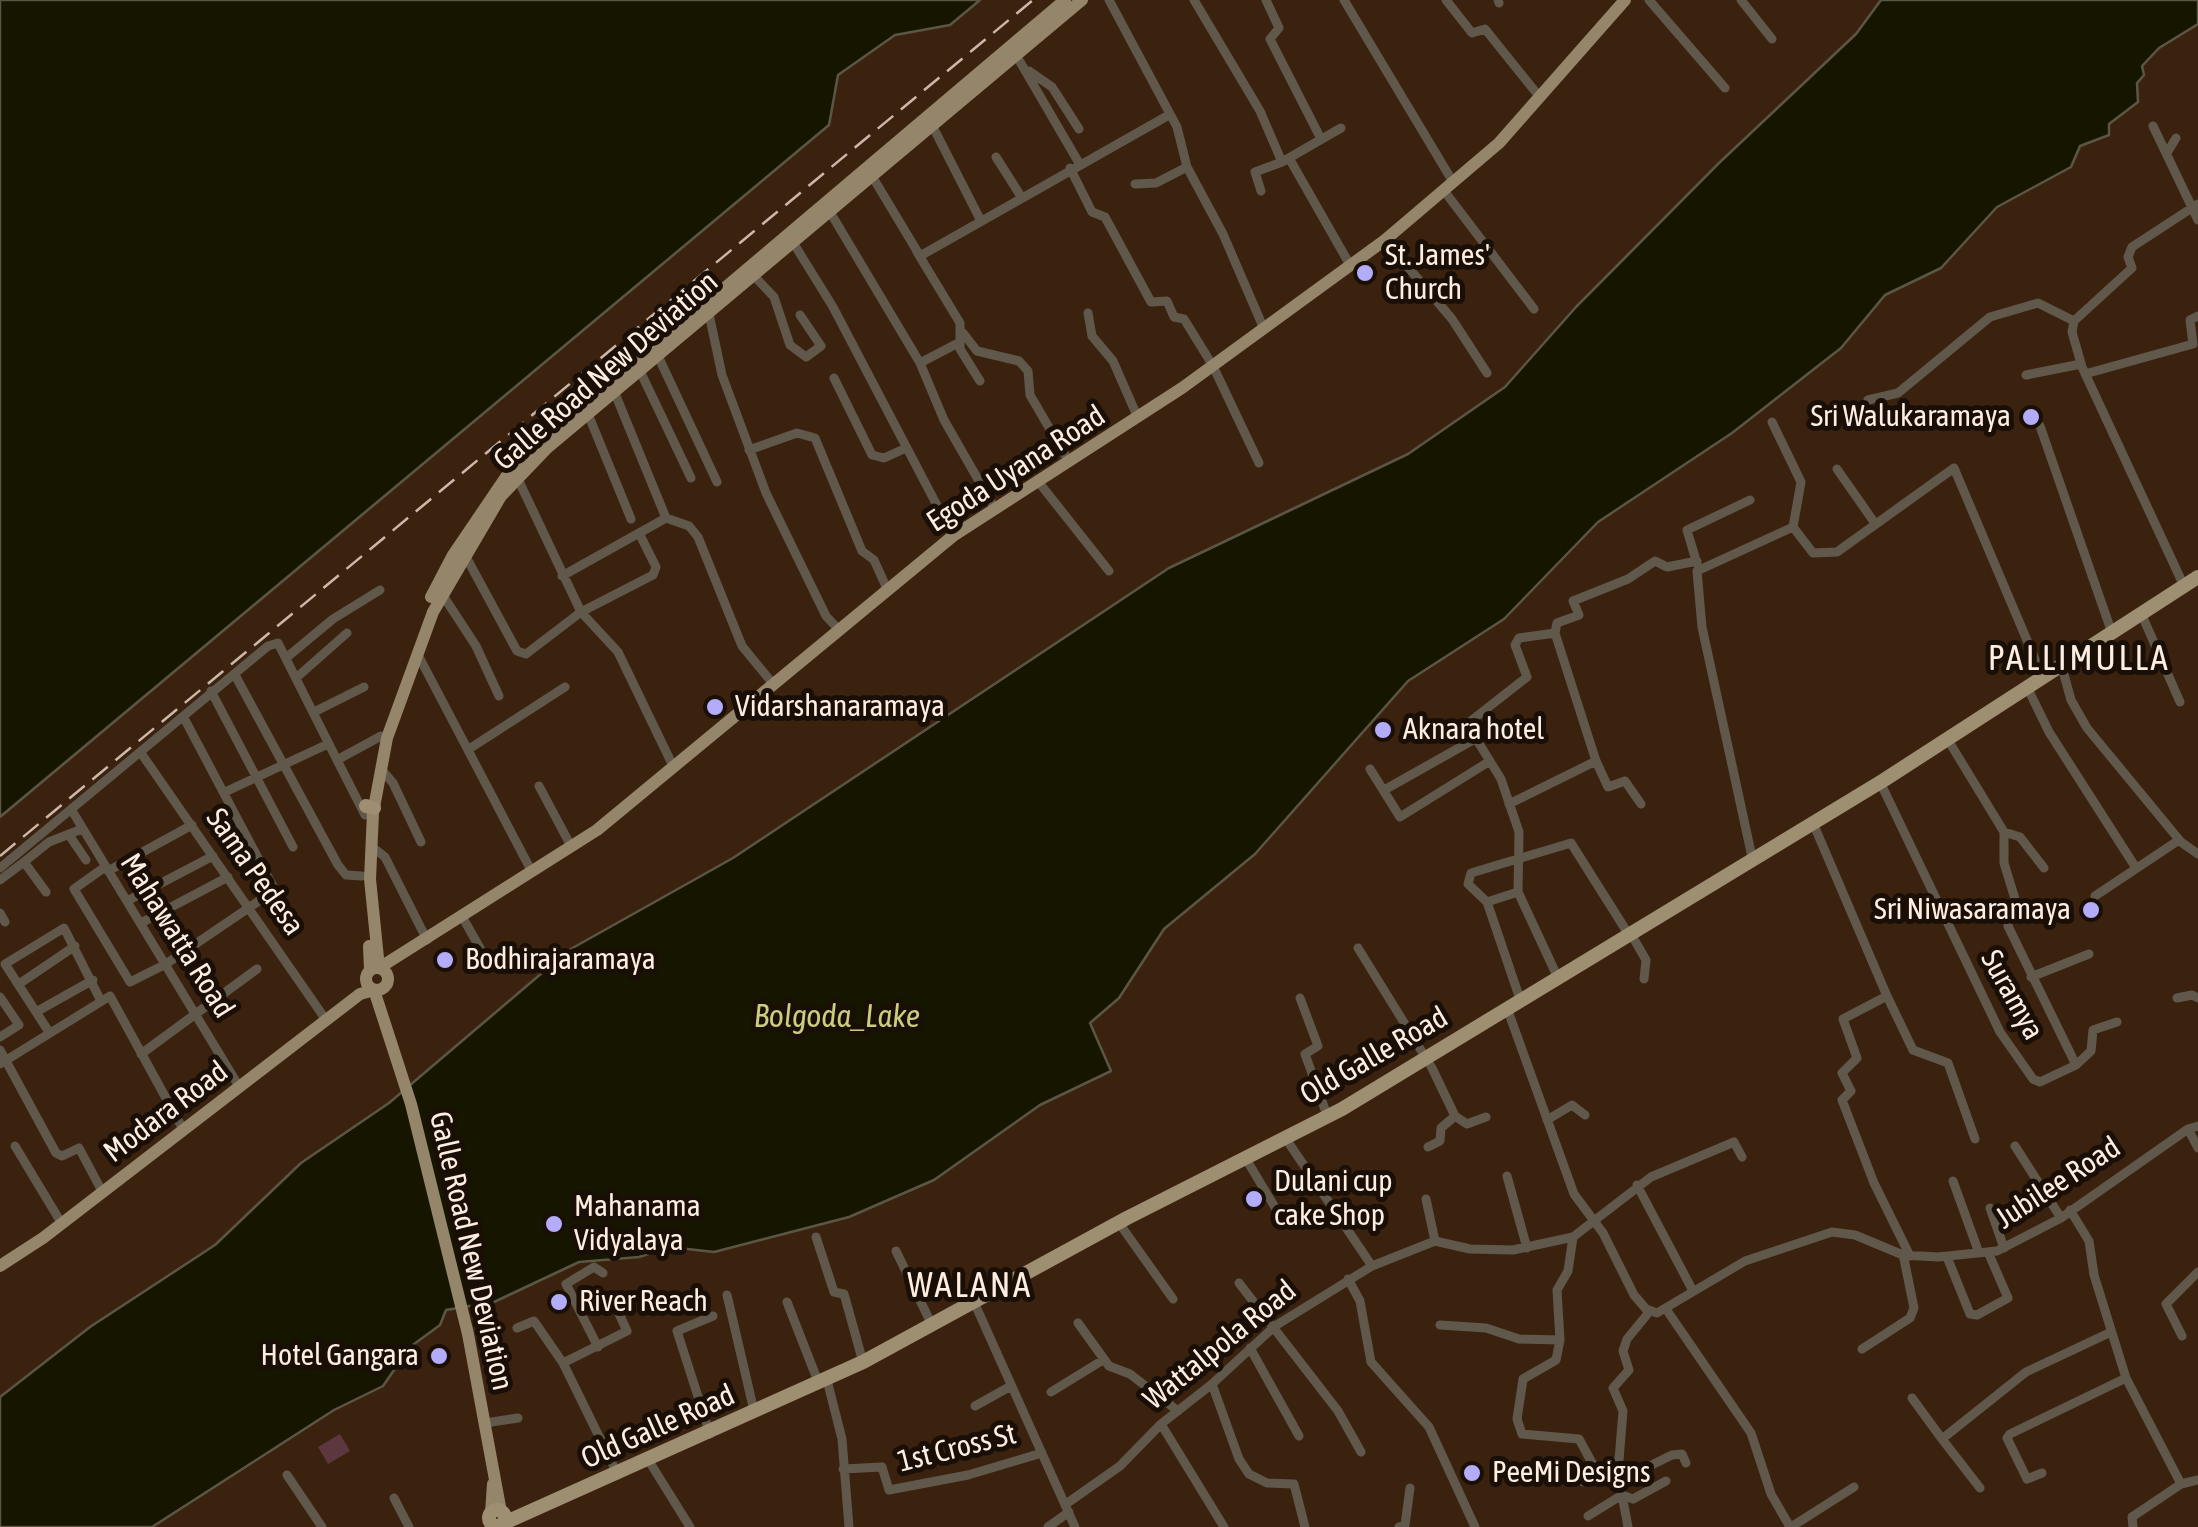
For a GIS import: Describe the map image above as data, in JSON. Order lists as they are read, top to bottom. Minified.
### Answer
{"streets":{"highway":["Old Galle Road"],"main road":["Galle Road New Deviation","Egoda Uyana Road","Modara Road"],"street":["Sama Pedesa","Mahawatta Road","Suramya","Jubilee Road","Wattalpola Road","1st Cross St"]},"crossings":[["Galle Road New Deviation","Egoda Uyana Road"],["Galle Road New Deviation","Old Galle Road"],["Galle Road New Deviation","Modara Road"],["Egoda Uyana Road","Modara Road"],["Sama Pedesa","Modara Road"],["Mahawatta Road","Modara Road"],["Suramya","Old Galle Road"]],"districts":["PALLIMULLA","WALANA"],"water":["Bolgoda_Lake"],"places":["St. James' Church","Sri Walukaramaya","Vidarshanaramaya","Aknara hotel","Sri Niwasaramaya","Bodhirajaramaya","Dulani cup cake Shop","Mahanama Vidyalaya","River Reach","Hotel Gangara","PeeMi Designs"]}
